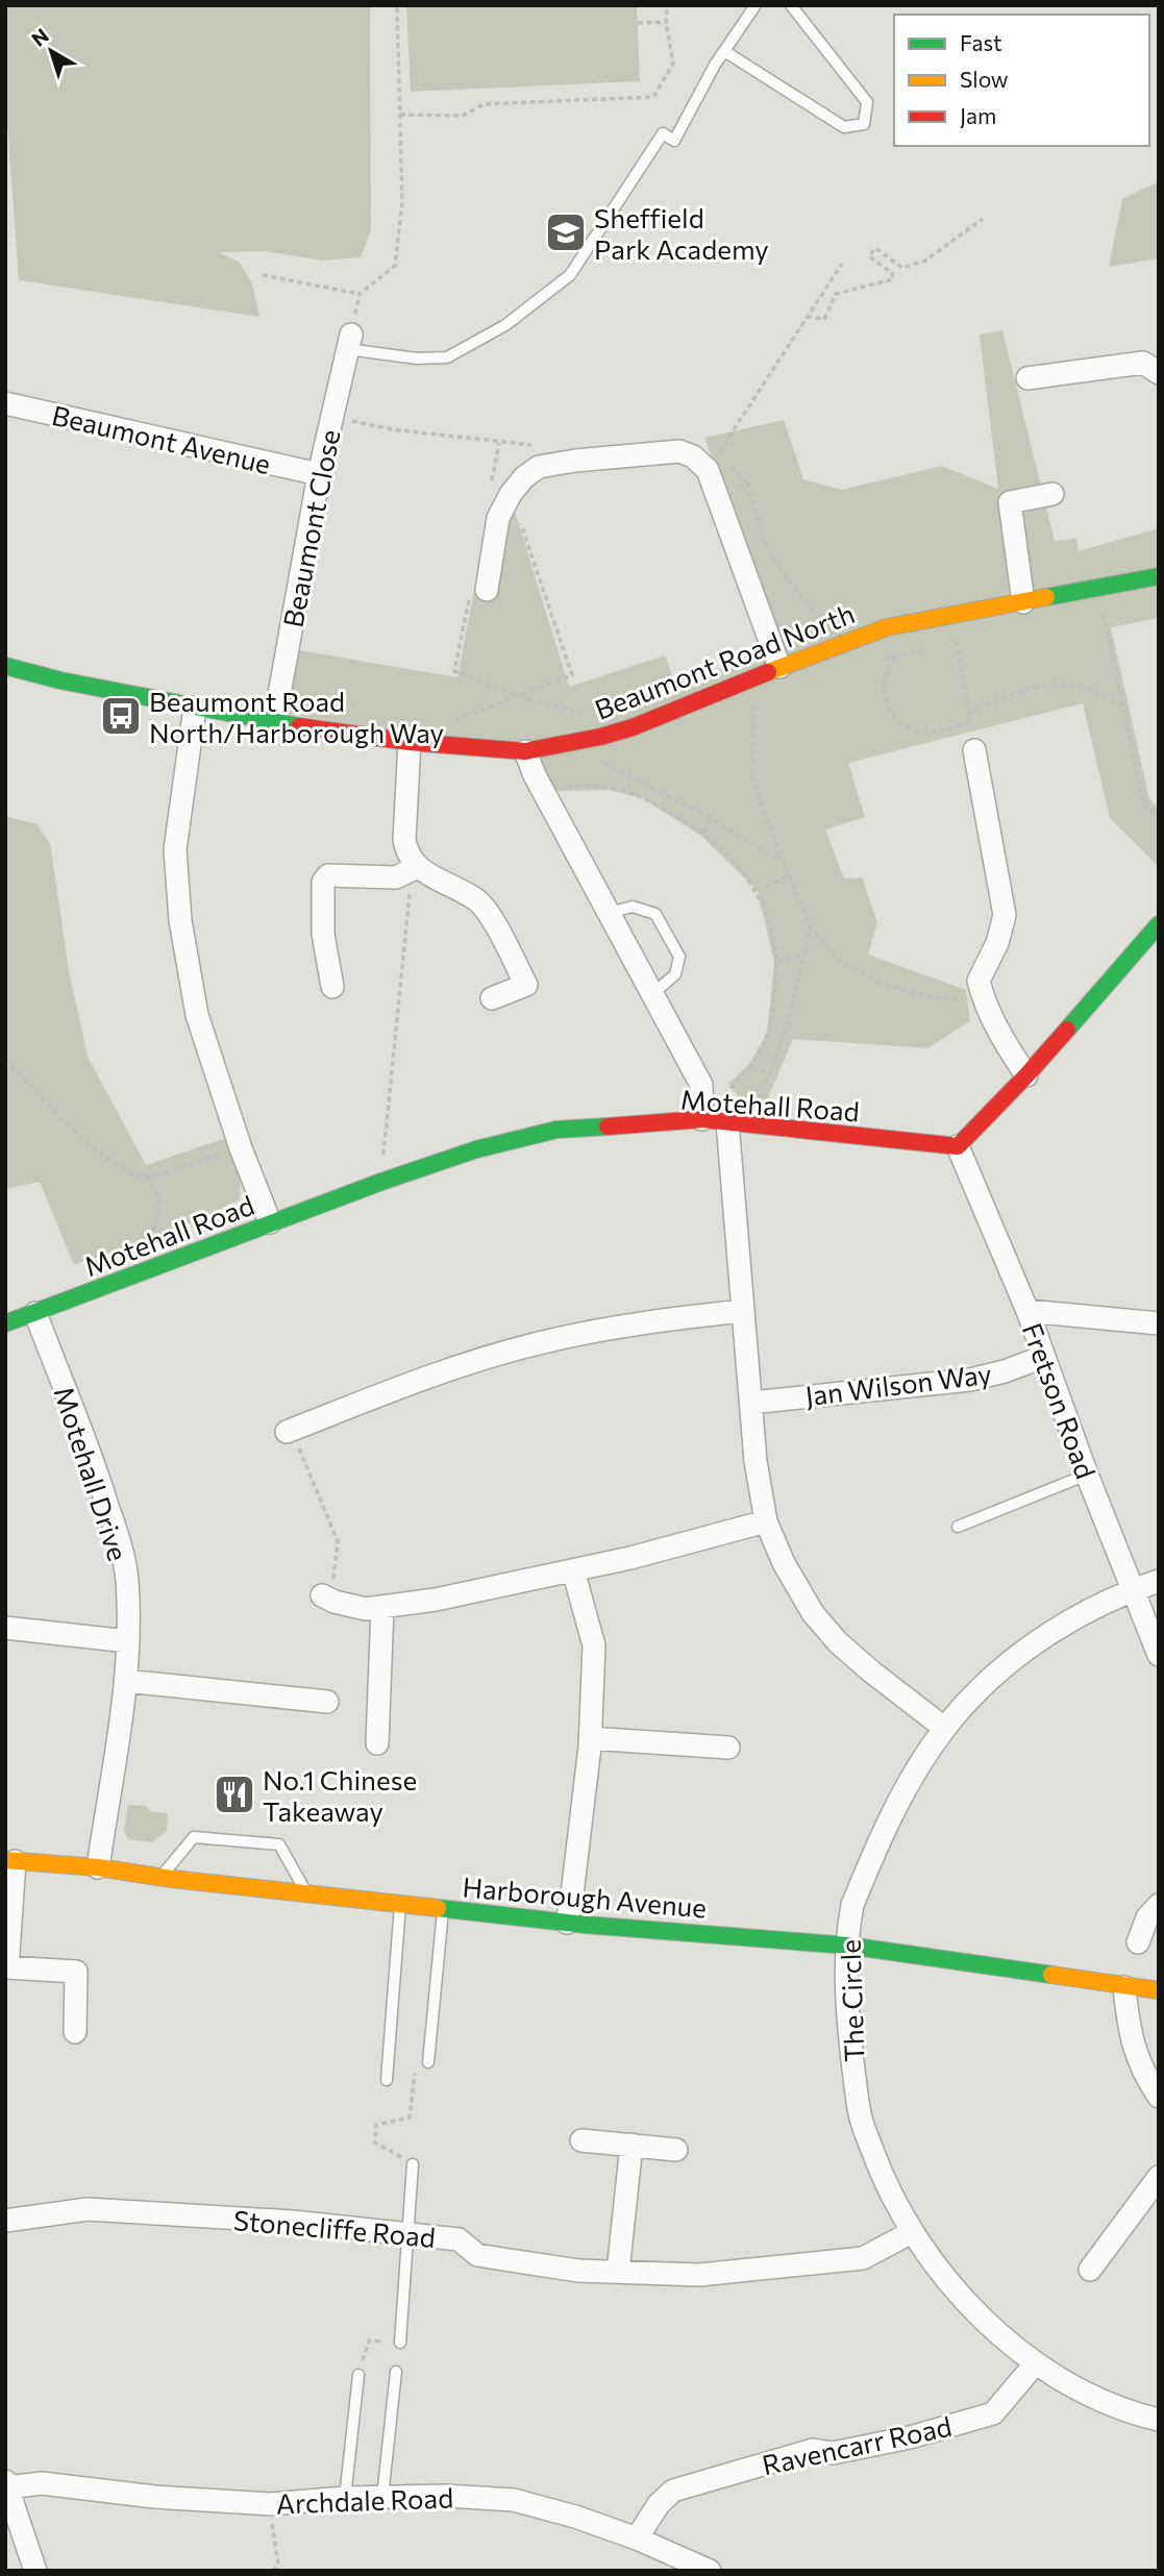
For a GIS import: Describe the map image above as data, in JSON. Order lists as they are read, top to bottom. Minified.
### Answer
{"streets":{"street":["Beaumont Avenue","Beaumont Close","Beaumont Road North","Motehall Road","Jan Wilson Way","Fretson Road","Motehall Drive","Harborough Avenue","The Circle","Stonecliffe Road","Ravencarr Road","Archdale Road"]},"crossings":[["Beaumont Avenue","Beaumont Close"],["Beaumont Close","Beaumont Road North"],["Motehall Road","Fretson Road"],["Motehall Road","Motehall Drive"],["Jan Wilson Way","Fretson Road"],["Fretson Road","The Circle"],["Motehall Drive","Harborough Avenue"],["Harborough Avenue","The Circle"],["The Circle","Stonecliffe Road"],["The Circle","Ravencarr Road"],["Ravencarr Road","Archdale Road"]],"places":{"school or university":["Sheffield Park Academy"],"bus stop":["Beaumont Road North/Harborough Way"],"restaurant":["No.1 Chinese Takeaway"]},"legend":["Fast","Slow","Jam"],"north":"top left"}
